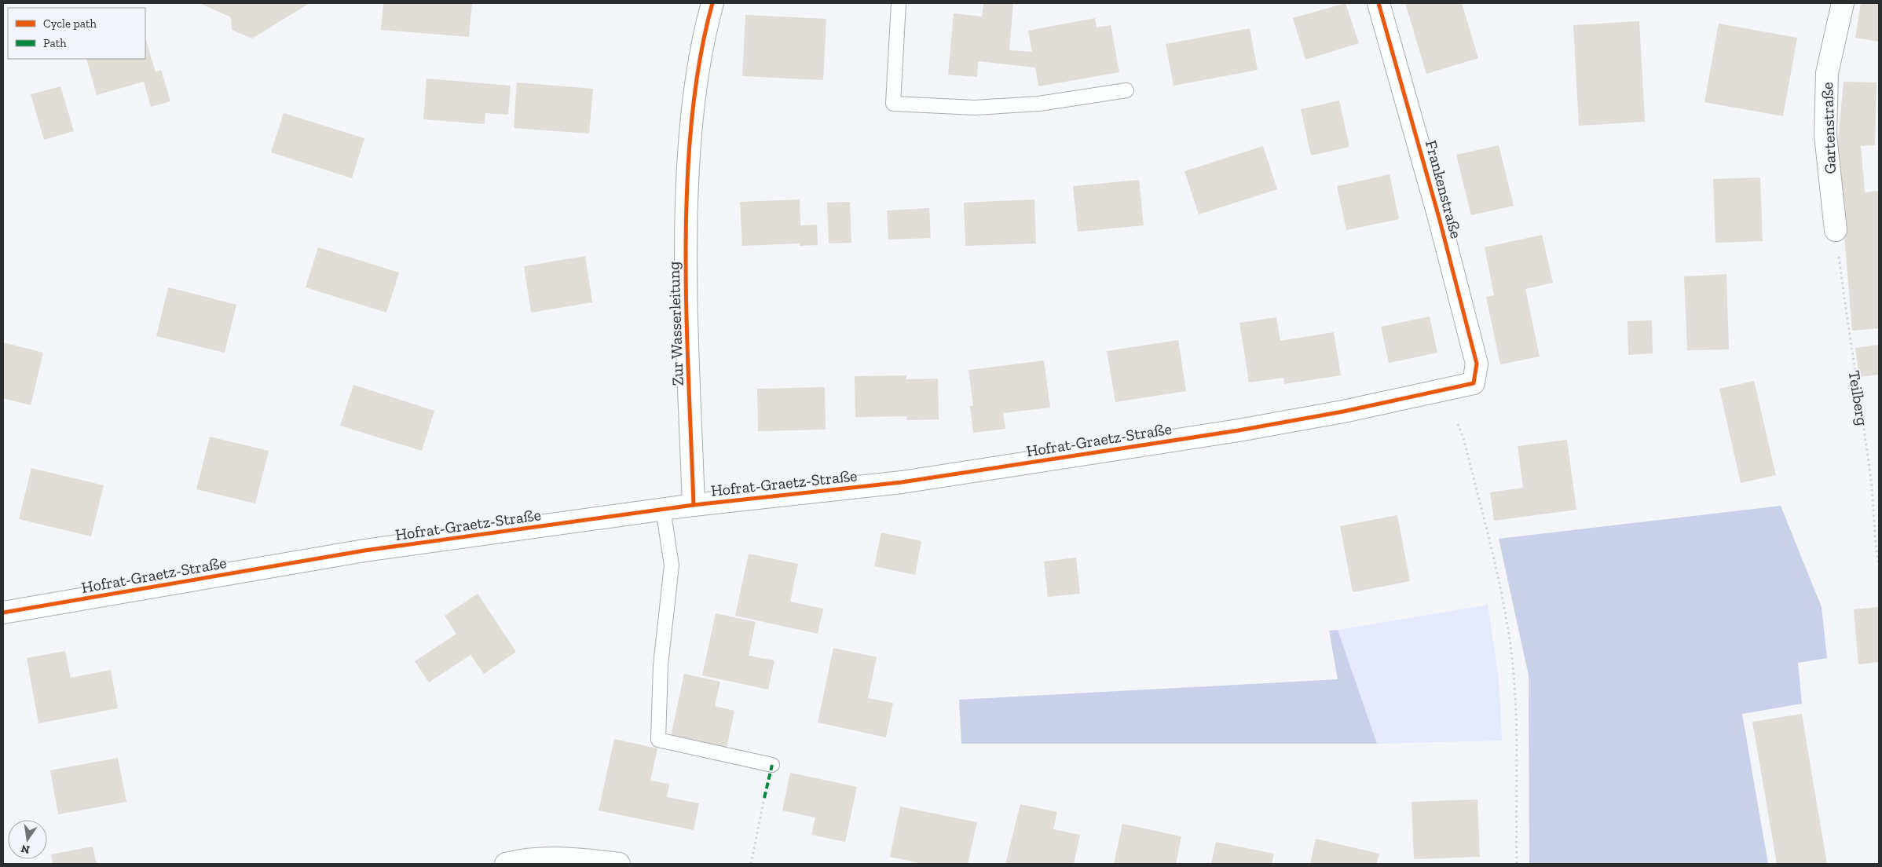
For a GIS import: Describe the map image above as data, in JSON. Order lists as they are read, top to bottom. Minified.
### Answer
{"streets":{"street":["Gartenstraße","Frankenstraße","Zur Wasserleitung","Hofrat-Graetz-Straße"],"path":["Teilberg"]},"crossings":[["Gartenstraße","Teilberg"],["Frankenstraße","Hofrat-Graetz-Straße"],["Zur Wasserleitung","Hofrat-Graetz-Straße"]],"legend":["Cycle path","Path"],"north":"bottom"}
